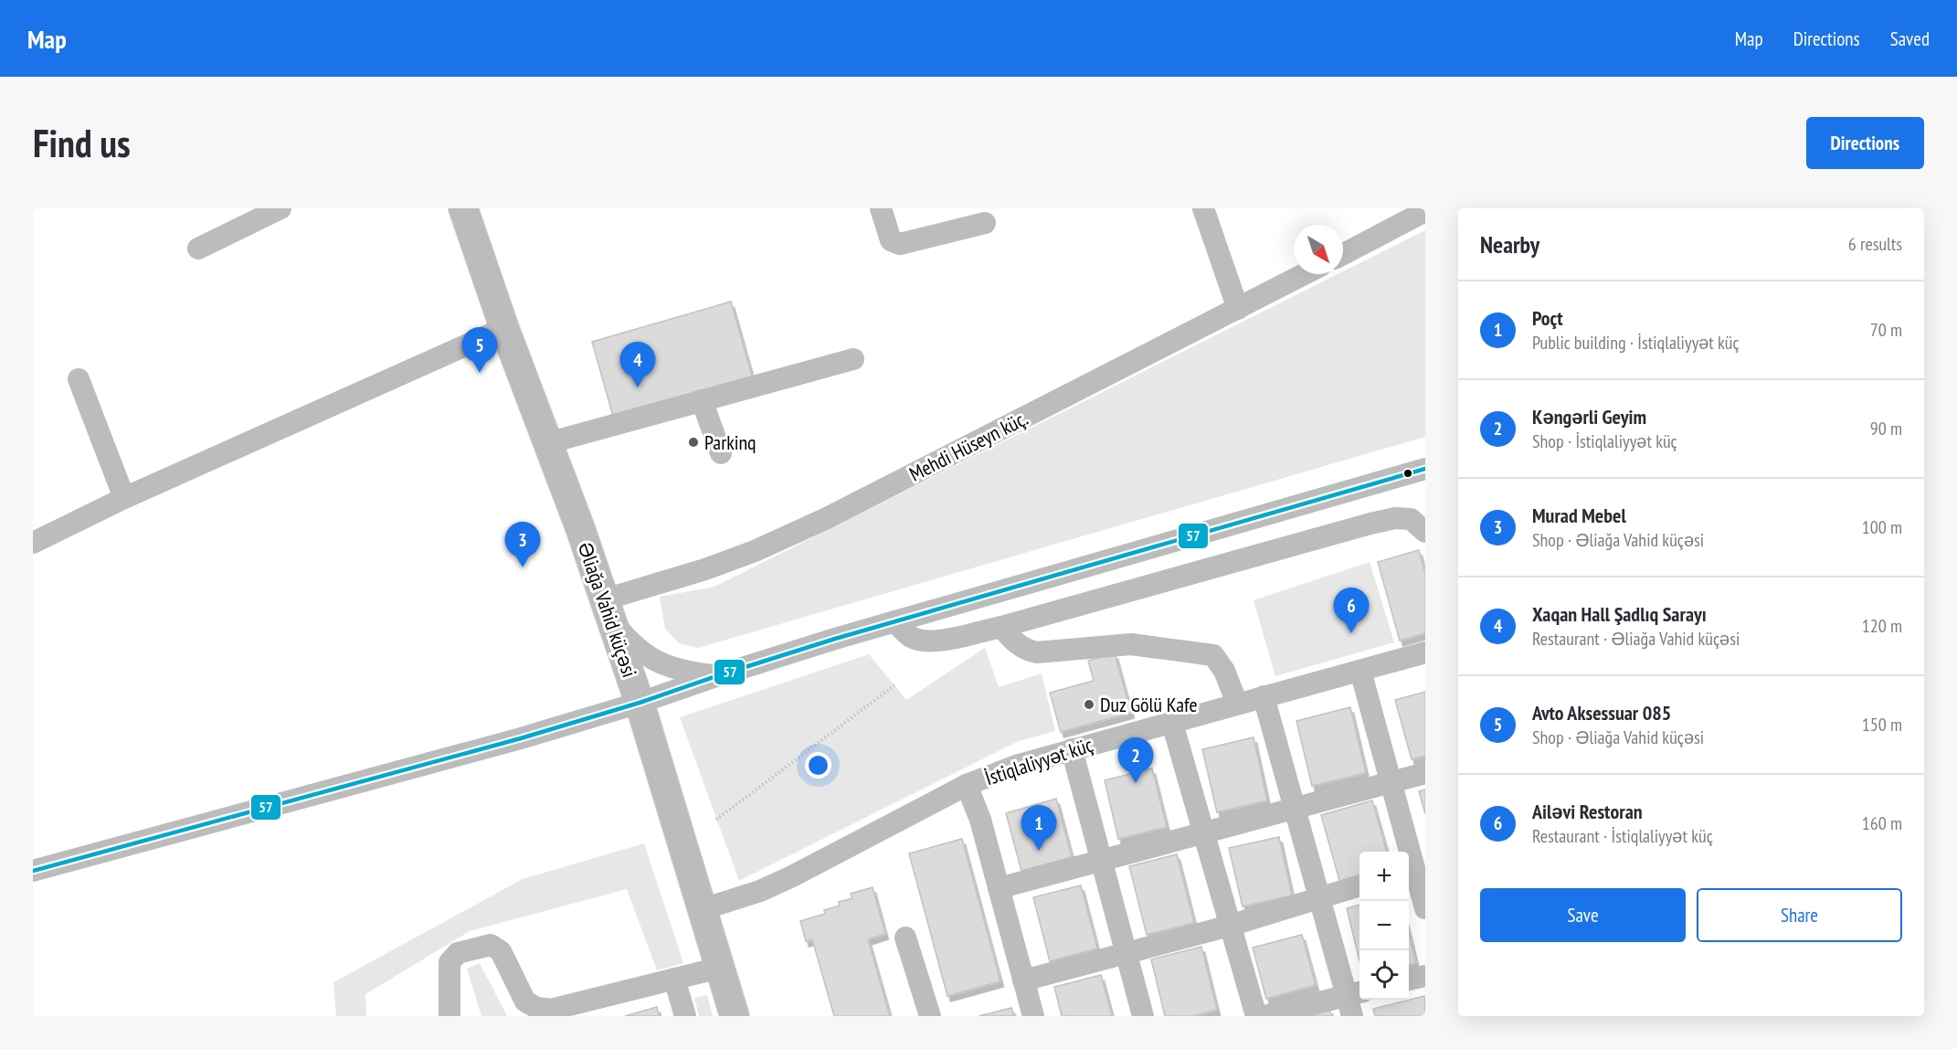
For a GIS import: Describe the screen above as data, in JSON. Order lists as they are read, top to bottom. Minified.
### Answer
{"streets":{"main road":["Əliağa Vahid küçəsi"],"street":["Mehdi Hüseyn küç.","İstiqlaliyyət küç"]},"crossings":[["Mehdi Hüseyn küç.","Əliağa Vahid küçəsi"],["Əliağa Vahid küçəsi","İstiqlaliyyət küç"]],"places":["Parkinq","Duz Gölü Kafe"],"lines":["transit line 57"],"north":"bottom right","page":{"header":"Map","nav":["Map","Directions","Saved"],"buttons":["Directions",["Save","Share"]],"title":"Find us","heading":["Nearby","6 results"],"list":[{"mark":"1","name":"Poçt","note":"Public building · İstiqlaliyyət küç","value":"70 m"},{"mark":"2","name":"Kəngərli Geyim","note":"Shop · İstiqlaliyyət küç","value":"90 m"},{"mark":"3","name":"Murad Mebel","note":"Shop · Əliağa Vahid küçəsi","value":"100 m"},{"mark":"4","name":"Xaqan Hall Şadlıq Sarayı","note":"Restaurant · Əliağa Vahid küçəsi","value":"120 m"},{"mark":"5","name":"Avto Aksessuar 085","note":"Shop · Əliağa Vahid küçəsi","value":"150 m"},{"mark":"6","name":"Ailəvi Restoran","note":"Restaurant · İstiqlaliyyət küç","value":"160 m"}],"pins":["5","4","3","6","2","1"],"map_buttons":["+","−"]}}
